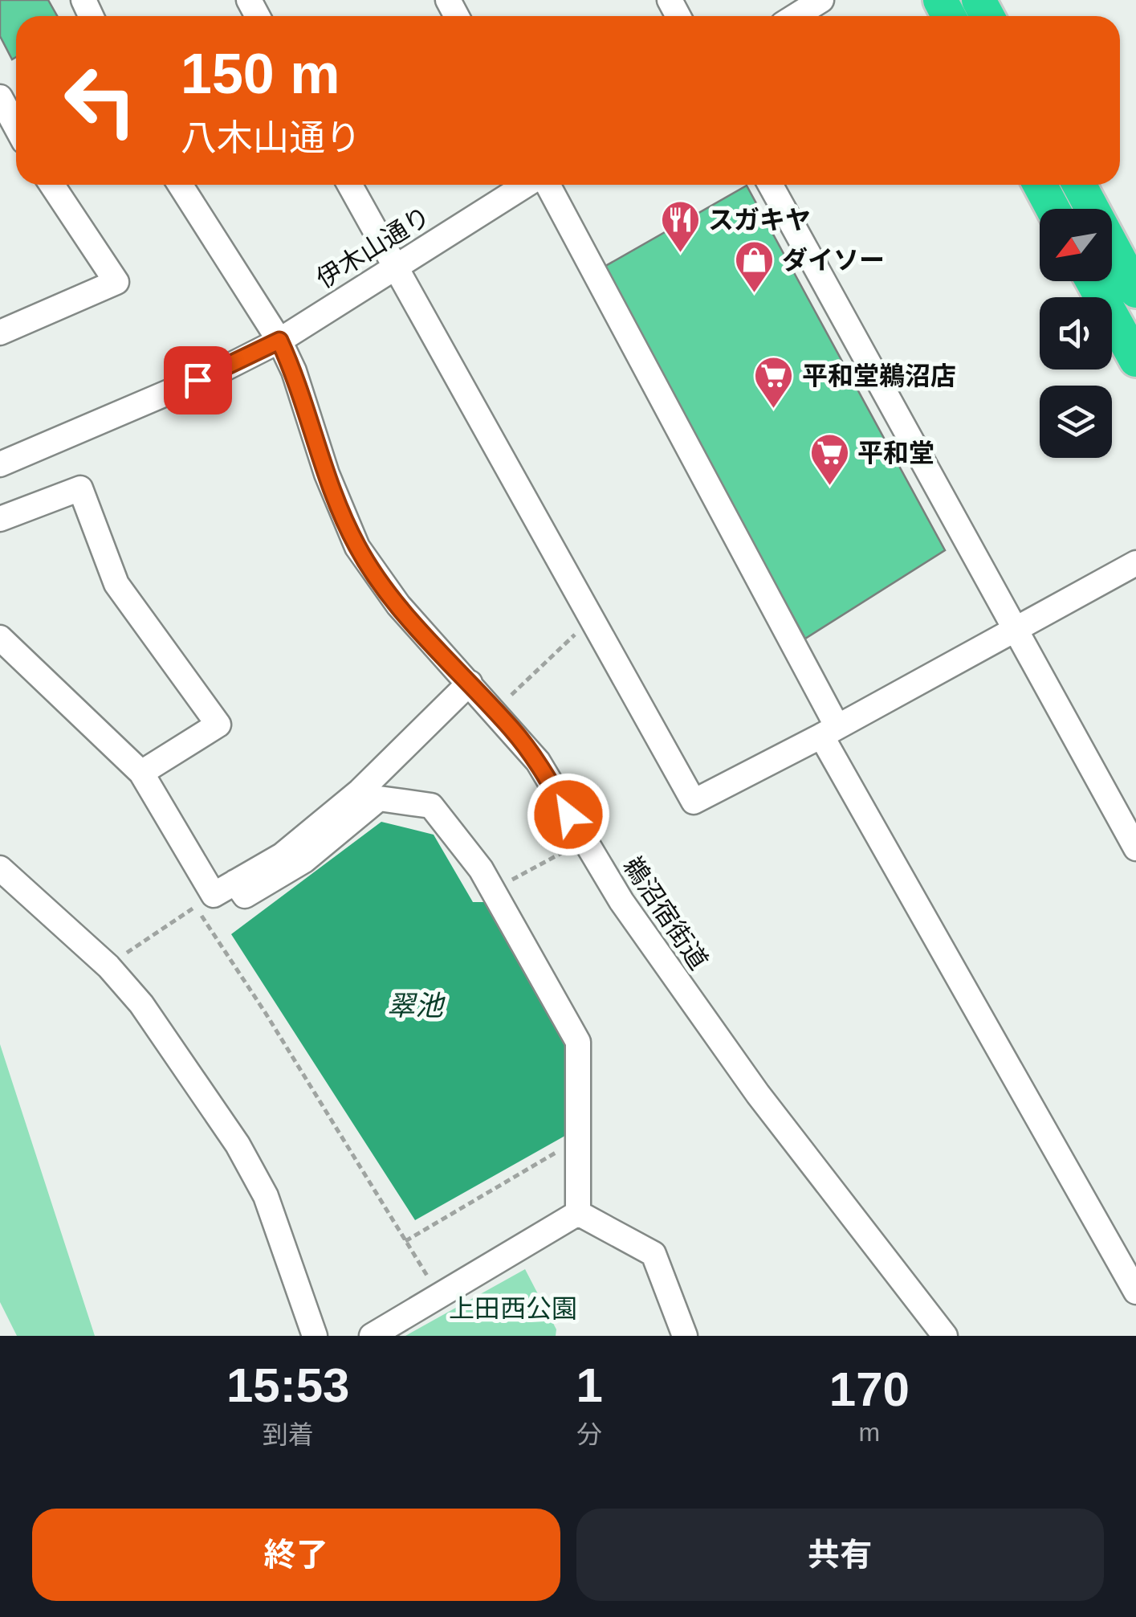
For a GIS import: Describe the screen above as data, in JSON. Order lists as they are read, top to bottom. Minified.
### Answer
{"streets":{"street":["伊木山通り","鵜沼宿街道"]},"crossings":[["伊木山通り","鵜沼宿街道"]],"water":["翠池"],"parks":["上田西公園"],"places":{"restaurant":["スガキヤ"],"shop":["ダイソー"],"supermarket":["平和堂鵜沼店","平和堂"]},"north":"bottom left","page":{"turn":["150 m","八木山通り"],"eta":["15:53","到着","1","分","170","m"],"buttons":["終了","共有"]}}
